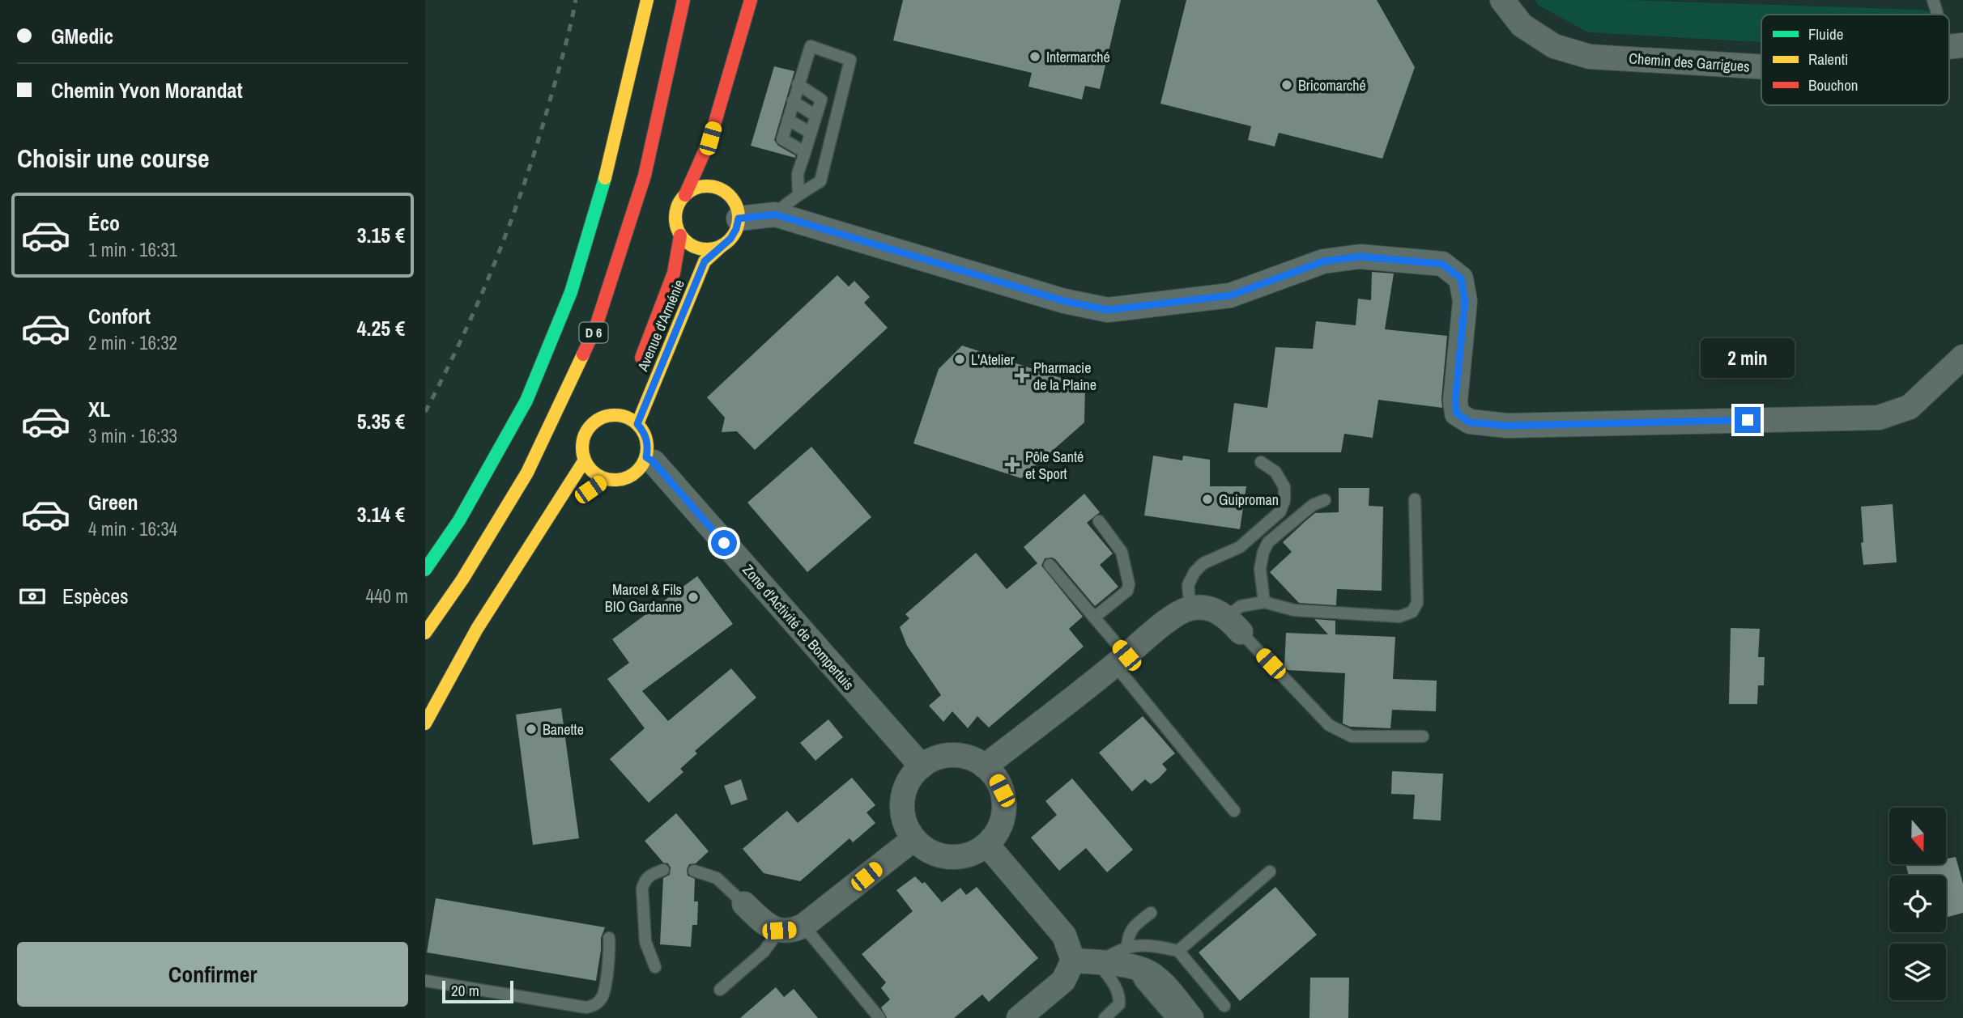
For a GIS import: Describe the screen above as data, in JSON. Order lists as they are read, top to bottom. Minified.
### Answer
{"streets":{"main road":["Avenue d'Arménie","D 6"],"street":["Chemin des Garrigues","Zone d'Activité de Bompertuis"]},"crossings":[["Avenue d'Arménie","Zone d'Activité de Bompertuis"]],"places":{"other":["Intermarché","Bricomarché","L'Atelier","Guiproman","Marcel & Fils BIO Gardanne","Banette"],"health":["Pharmacie de la Plaine","Pôle Santé et Sport"]},"legend":["Fluide","Ralenti","Bouchon"],"scale_bar":"20 m","north":"bottom","page":{"banner":["GMedic","Chemin Yvon Morandat"],"heading":"Choisir une course","list":[{"name":"Éco","note":"1 min · 16:31","value":"3.15 €"},{"name":"Confort","note":"2 min · 16:32","value":"4.25 €"},{"name":"XL","note":"3 min · 16:33","value":"5.35 €"},{"name":"Green","note":"4 min · 16:34","value":"3.14 €"}],"bubble":"2 min","pay":["Espèces","440 m"],"buttons":"Confirmer","scale":"20 m"}}
